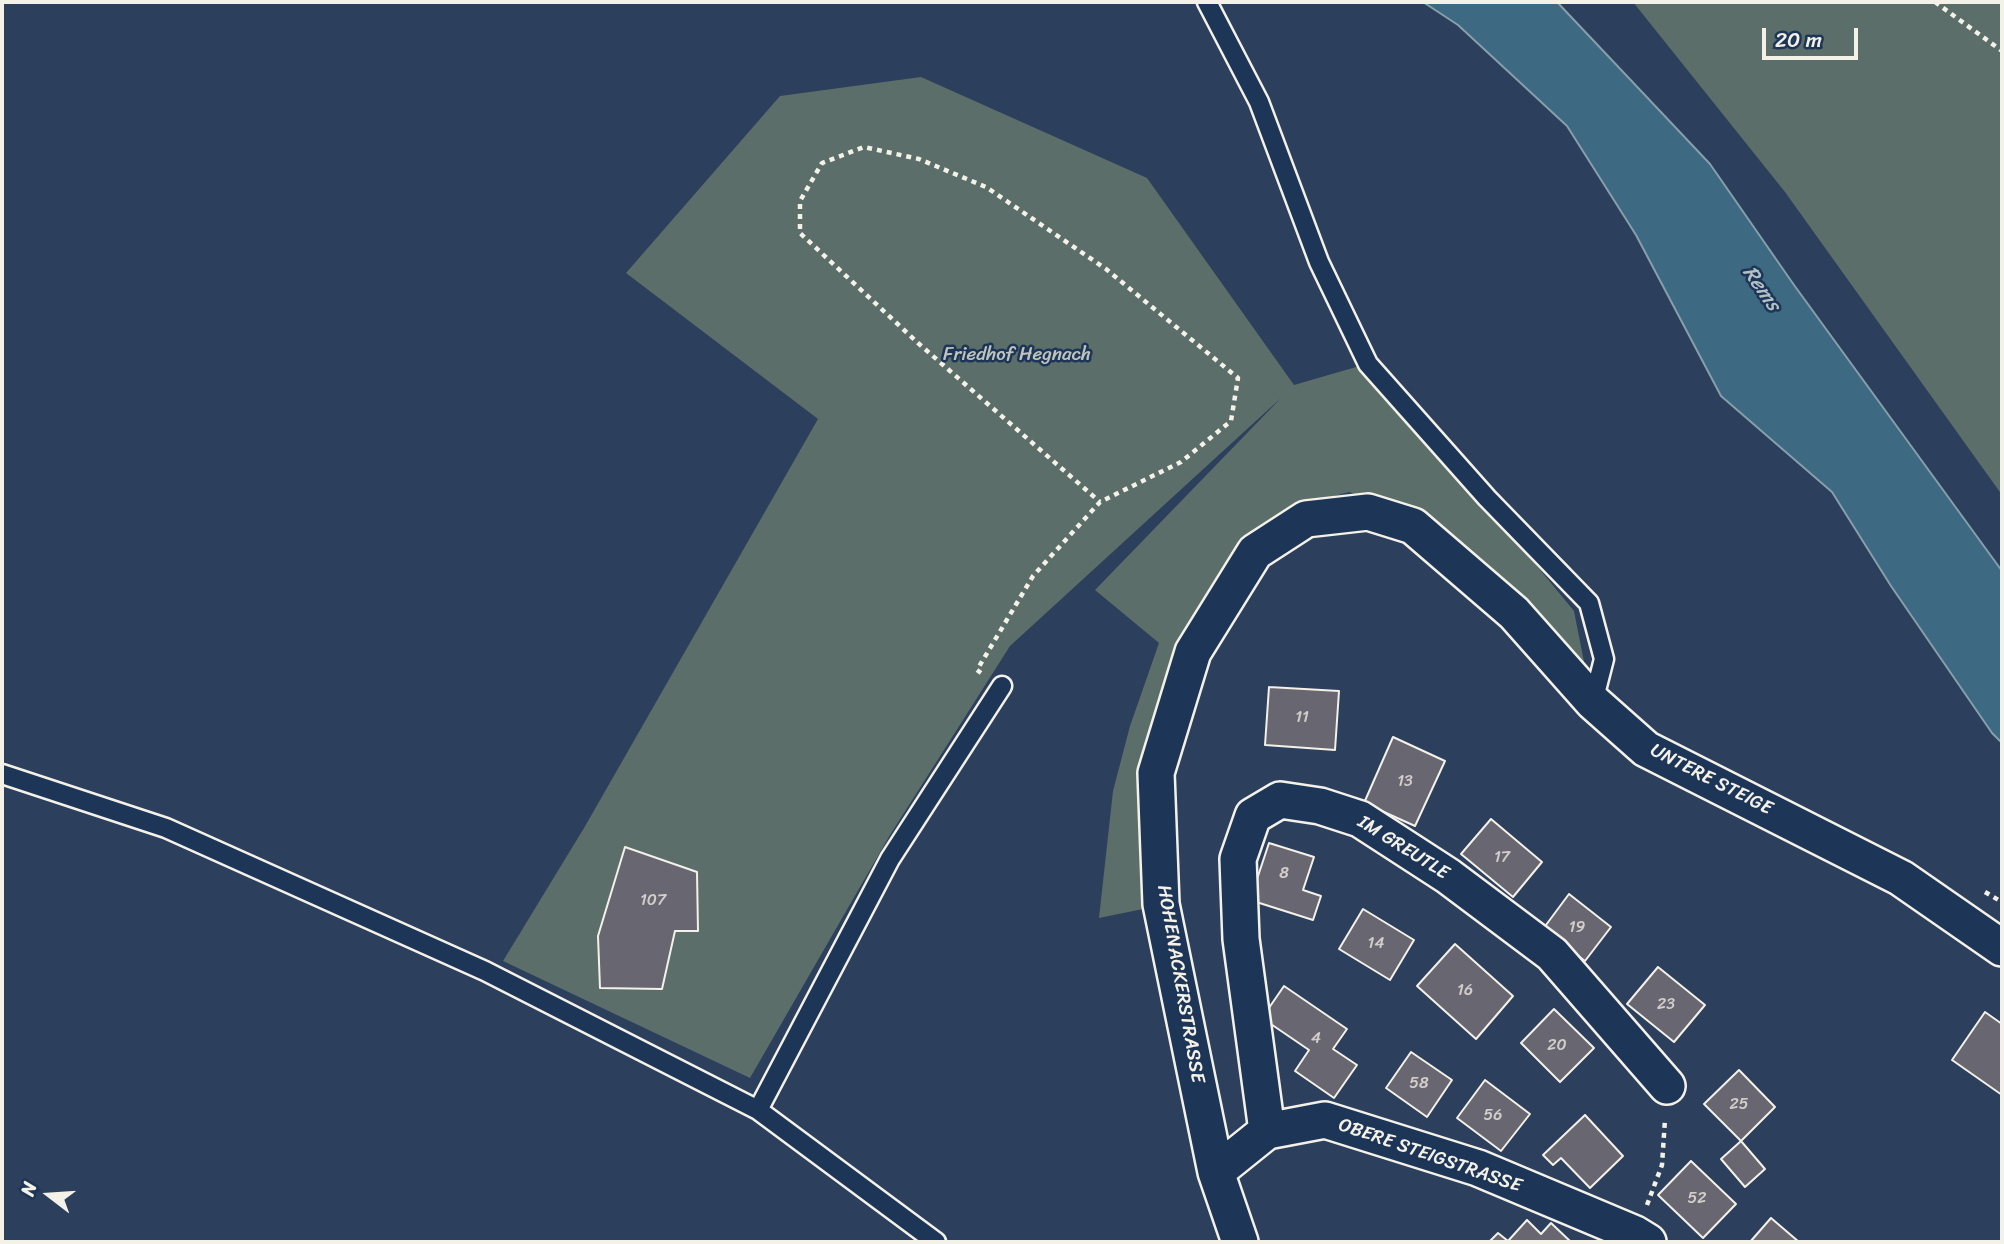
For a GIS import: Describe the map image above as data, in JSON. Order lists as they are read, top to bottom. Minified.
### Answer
{"streets":{"street":["UNTERE STEIGE","IM GREUTLE","HOHENACKERSTRASSE","OBERE STEIGSTRASSE"]},"crossings":[["UNTERE STEIGE","HOHENACKERSTRASSE"],["IM GREUTLE","OBERE STEIGSTRASSE"],["HOHENACKERSTRASSE","OBERE STEIGSTRASSE"]],"water":["Rems"],"parks":["Friedhof Hegnach"],"house_numbers":["11","13","17","8","107","19","14","16","23","4","20","58","25","56","52"],"scale_bar":"20 m","north":"left"}
